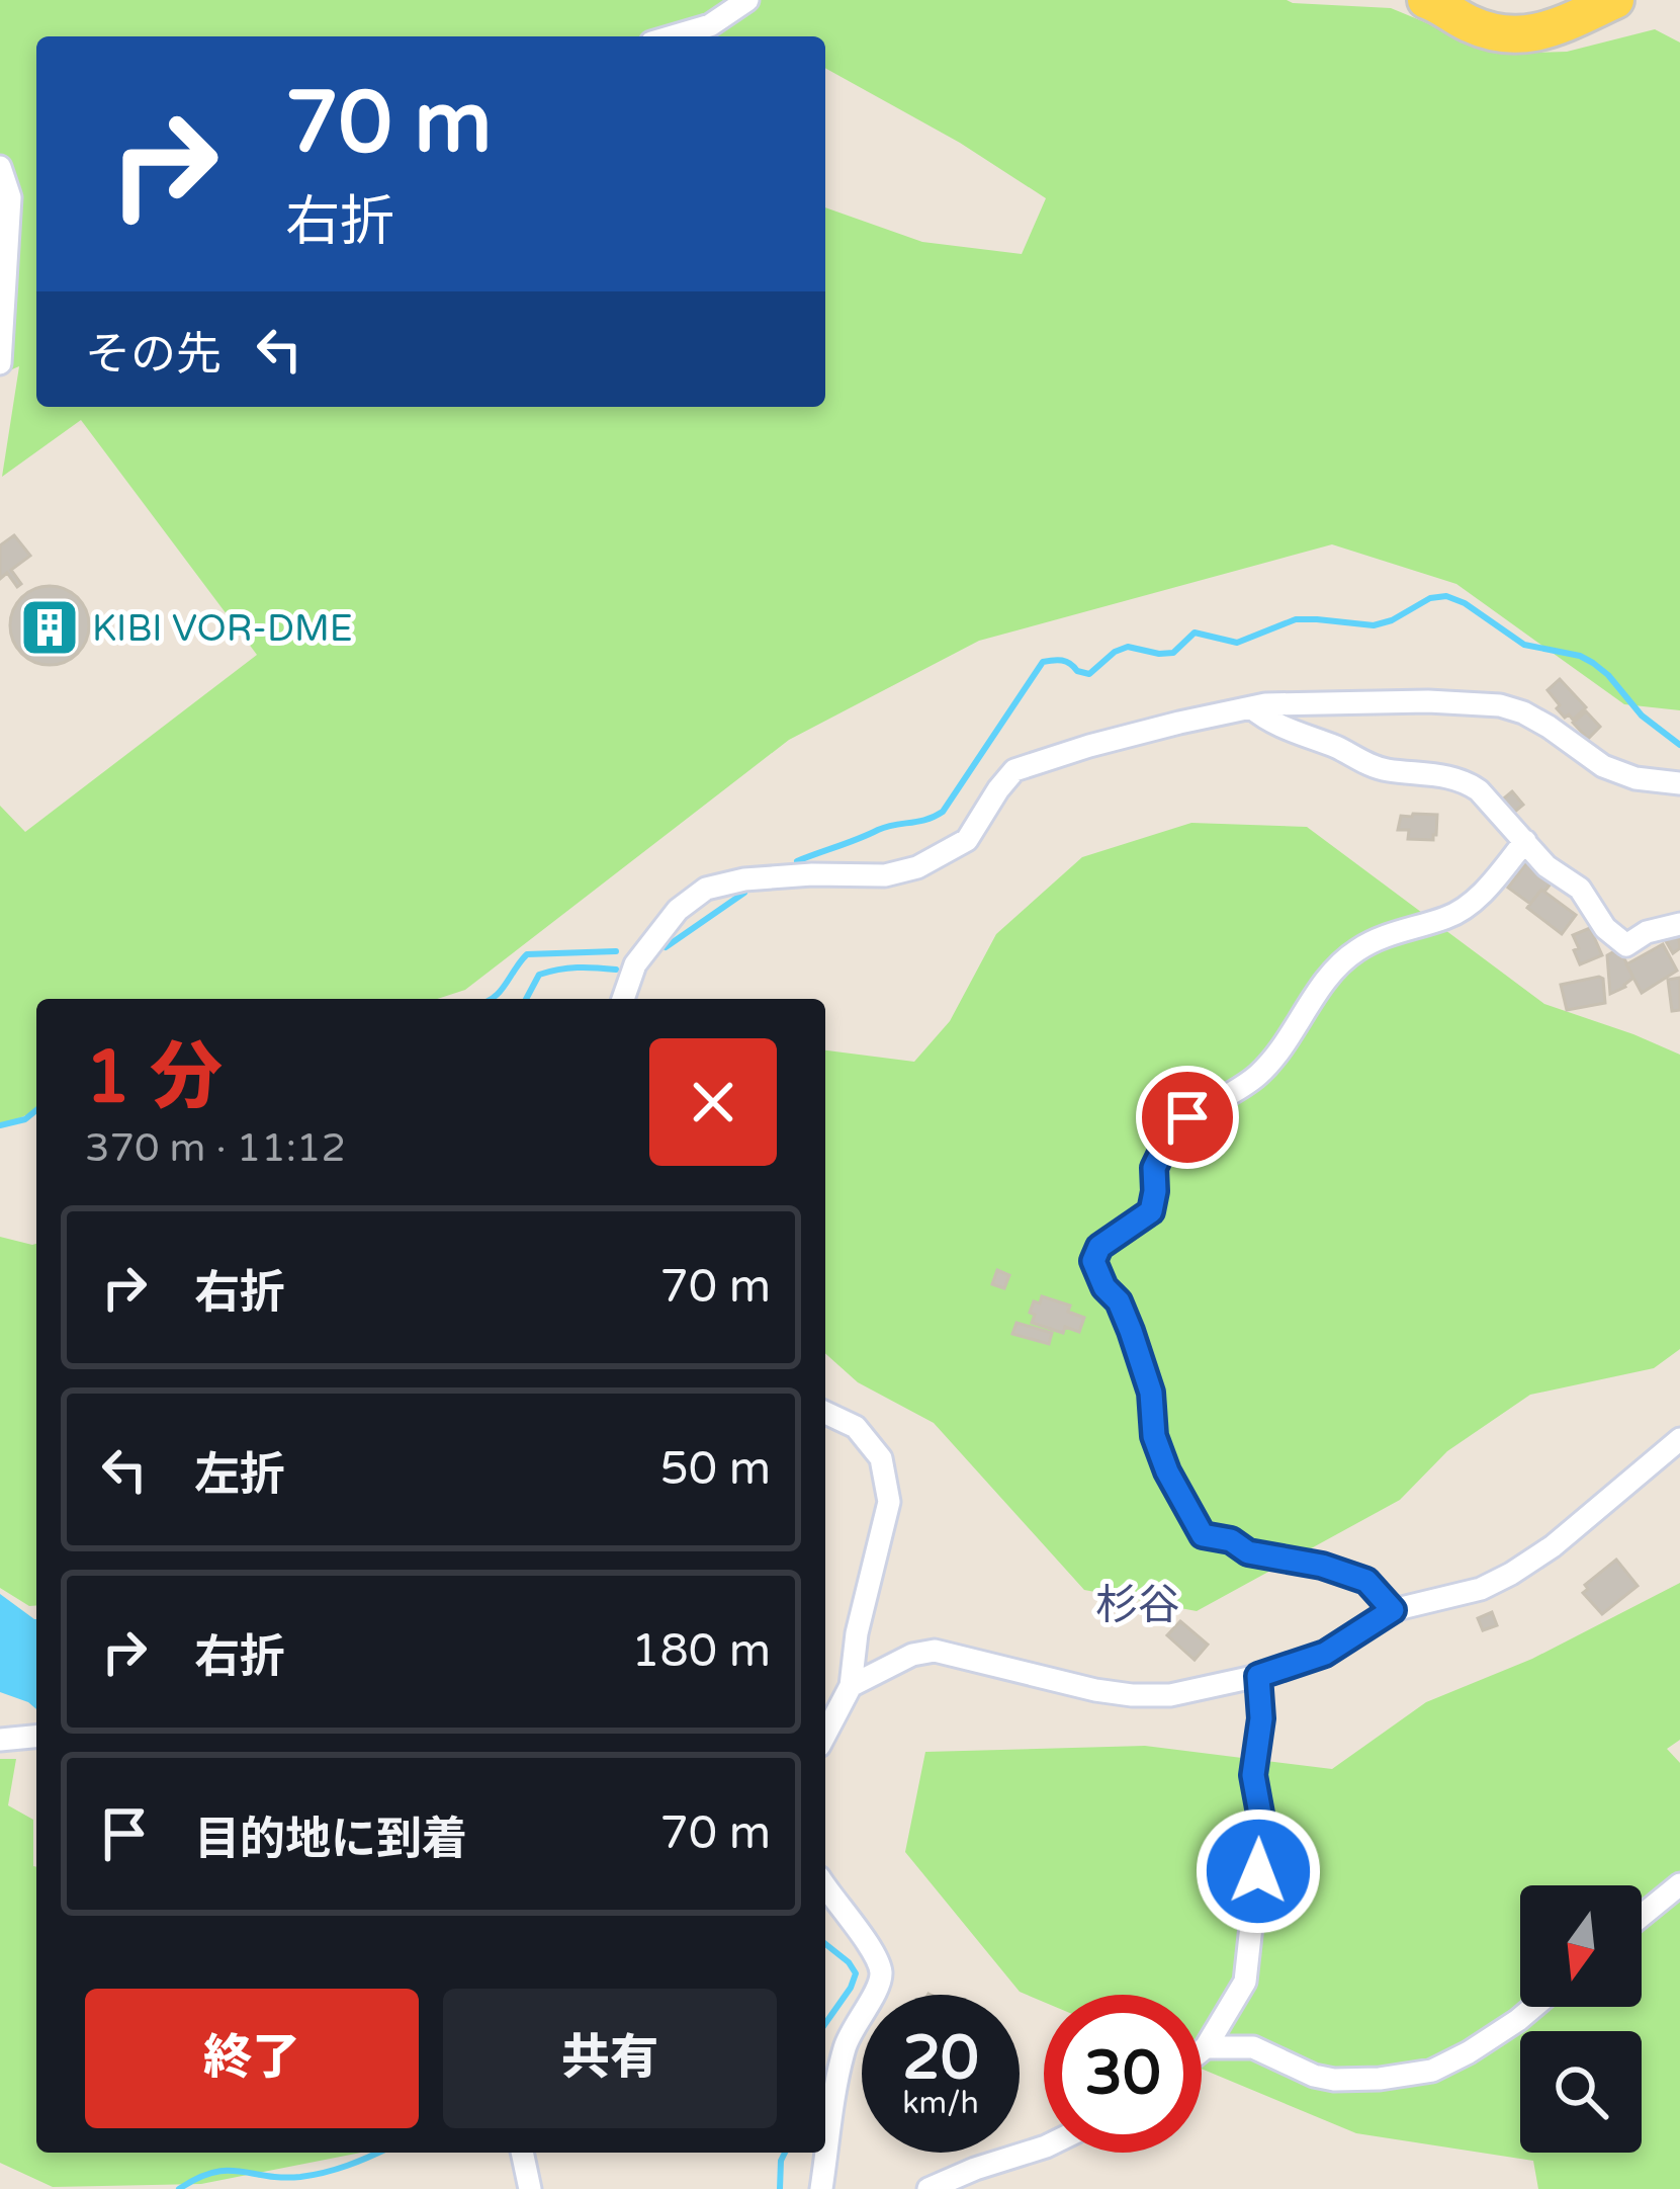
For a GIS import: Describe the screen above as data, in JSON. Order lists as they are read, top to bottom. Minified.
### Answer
{"districts":["杉谷"],"places":{"building":["KIBI VOR-DME"]},"north":"bottom","page":{"turn":["70 m","右折"],"then":"その先","heading":["1 分","370 m · 11:12"],"list":[{"name":"右折","value":"70 m"},{"name":"左折","value":"50 m"},{"name":"右折","value":"180 m"},{"name":"目的地に到着","value":"70 m"}],"buttons":["終了","共有"],"speed":"20 km/h","limit":"30"}}
